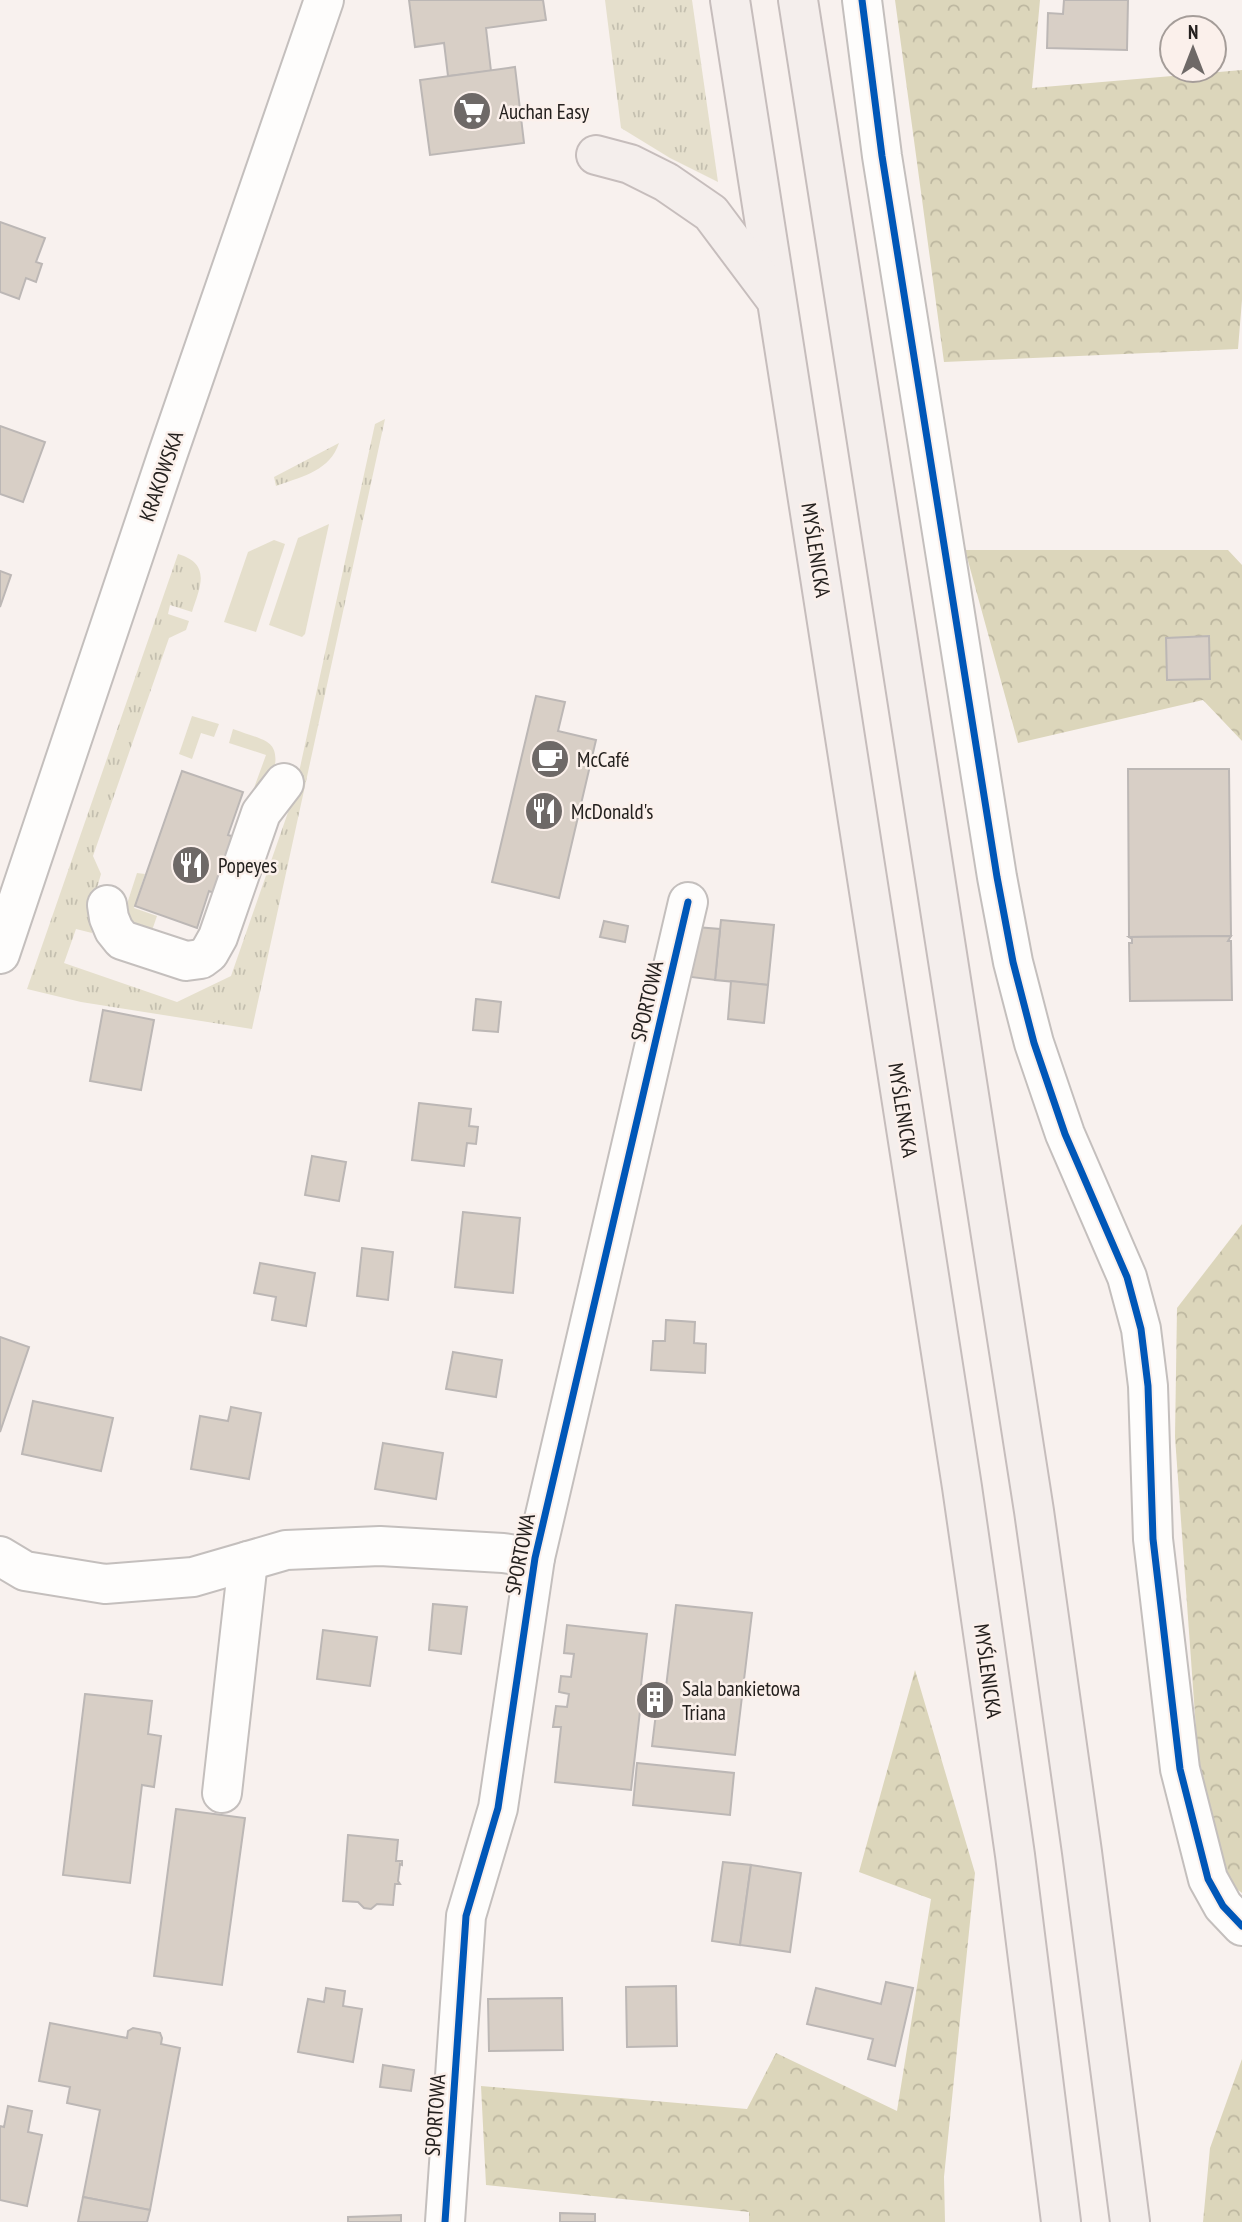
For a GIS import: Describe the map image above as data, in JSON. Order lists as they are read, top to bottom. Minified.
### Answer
{"streets":{"highway":["MYŚLENICKA"],"street":["KRAKOWSKA","SPORTOWA"]},"places":{"supermarket":["Auchan Easy"],"cafe":["McCafé"],"restaurant":["McDonald's","Popeyes"],"building":["Sala bankietowa Triana"]},"north":"top"}
